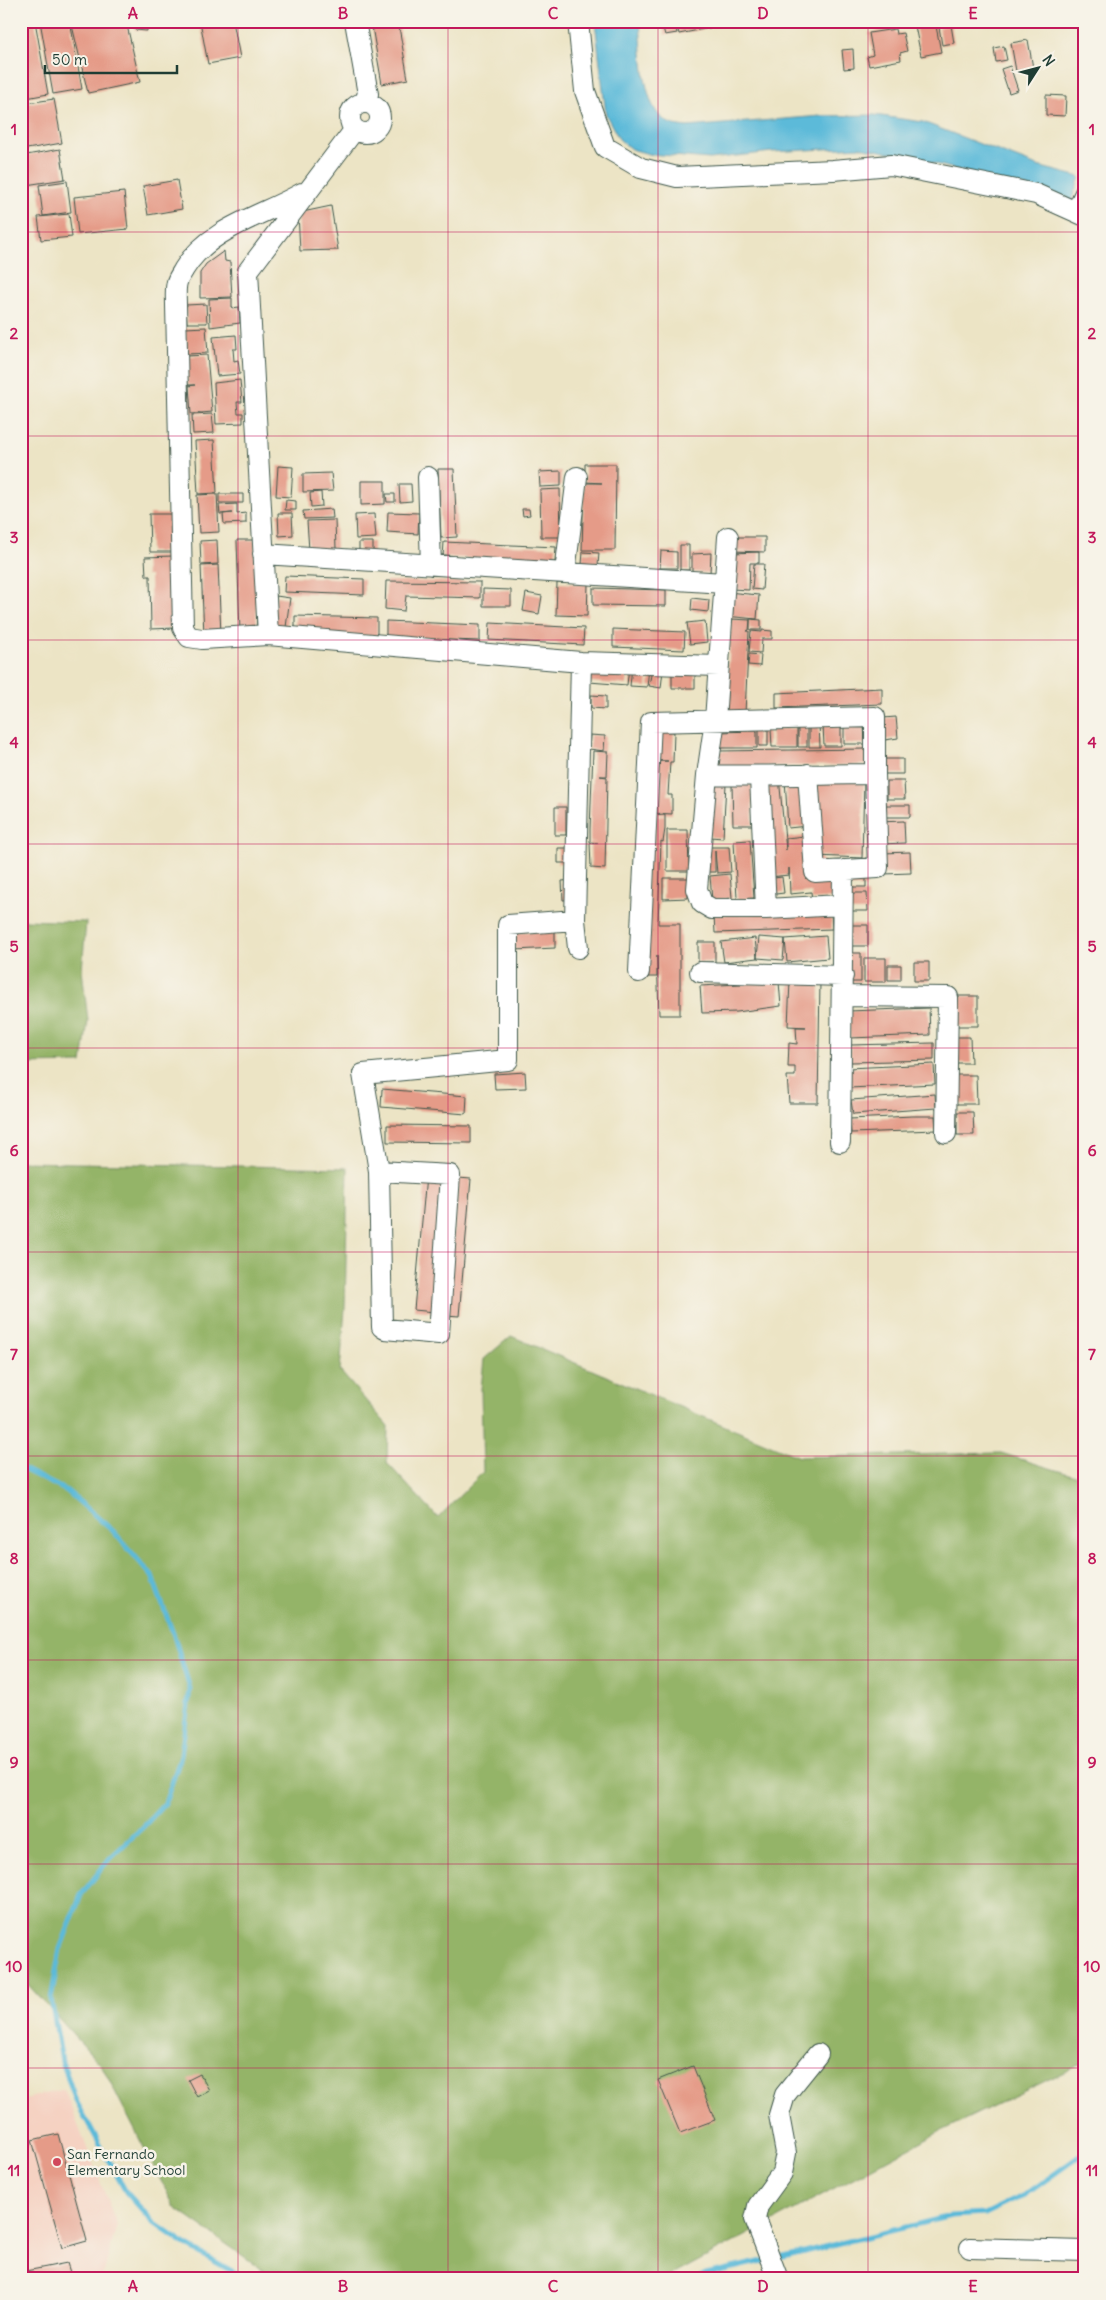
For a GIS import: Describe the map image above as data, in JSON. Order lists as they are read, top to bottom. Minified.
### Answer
{"places":["San Fernando Elementary School"],"scale_bar":"50 m","north":"top right","grid":{"columns":["A","B","C","D","E"],"rows":["1","2","3","4","5","6","7","8","9","10","11"]}}
